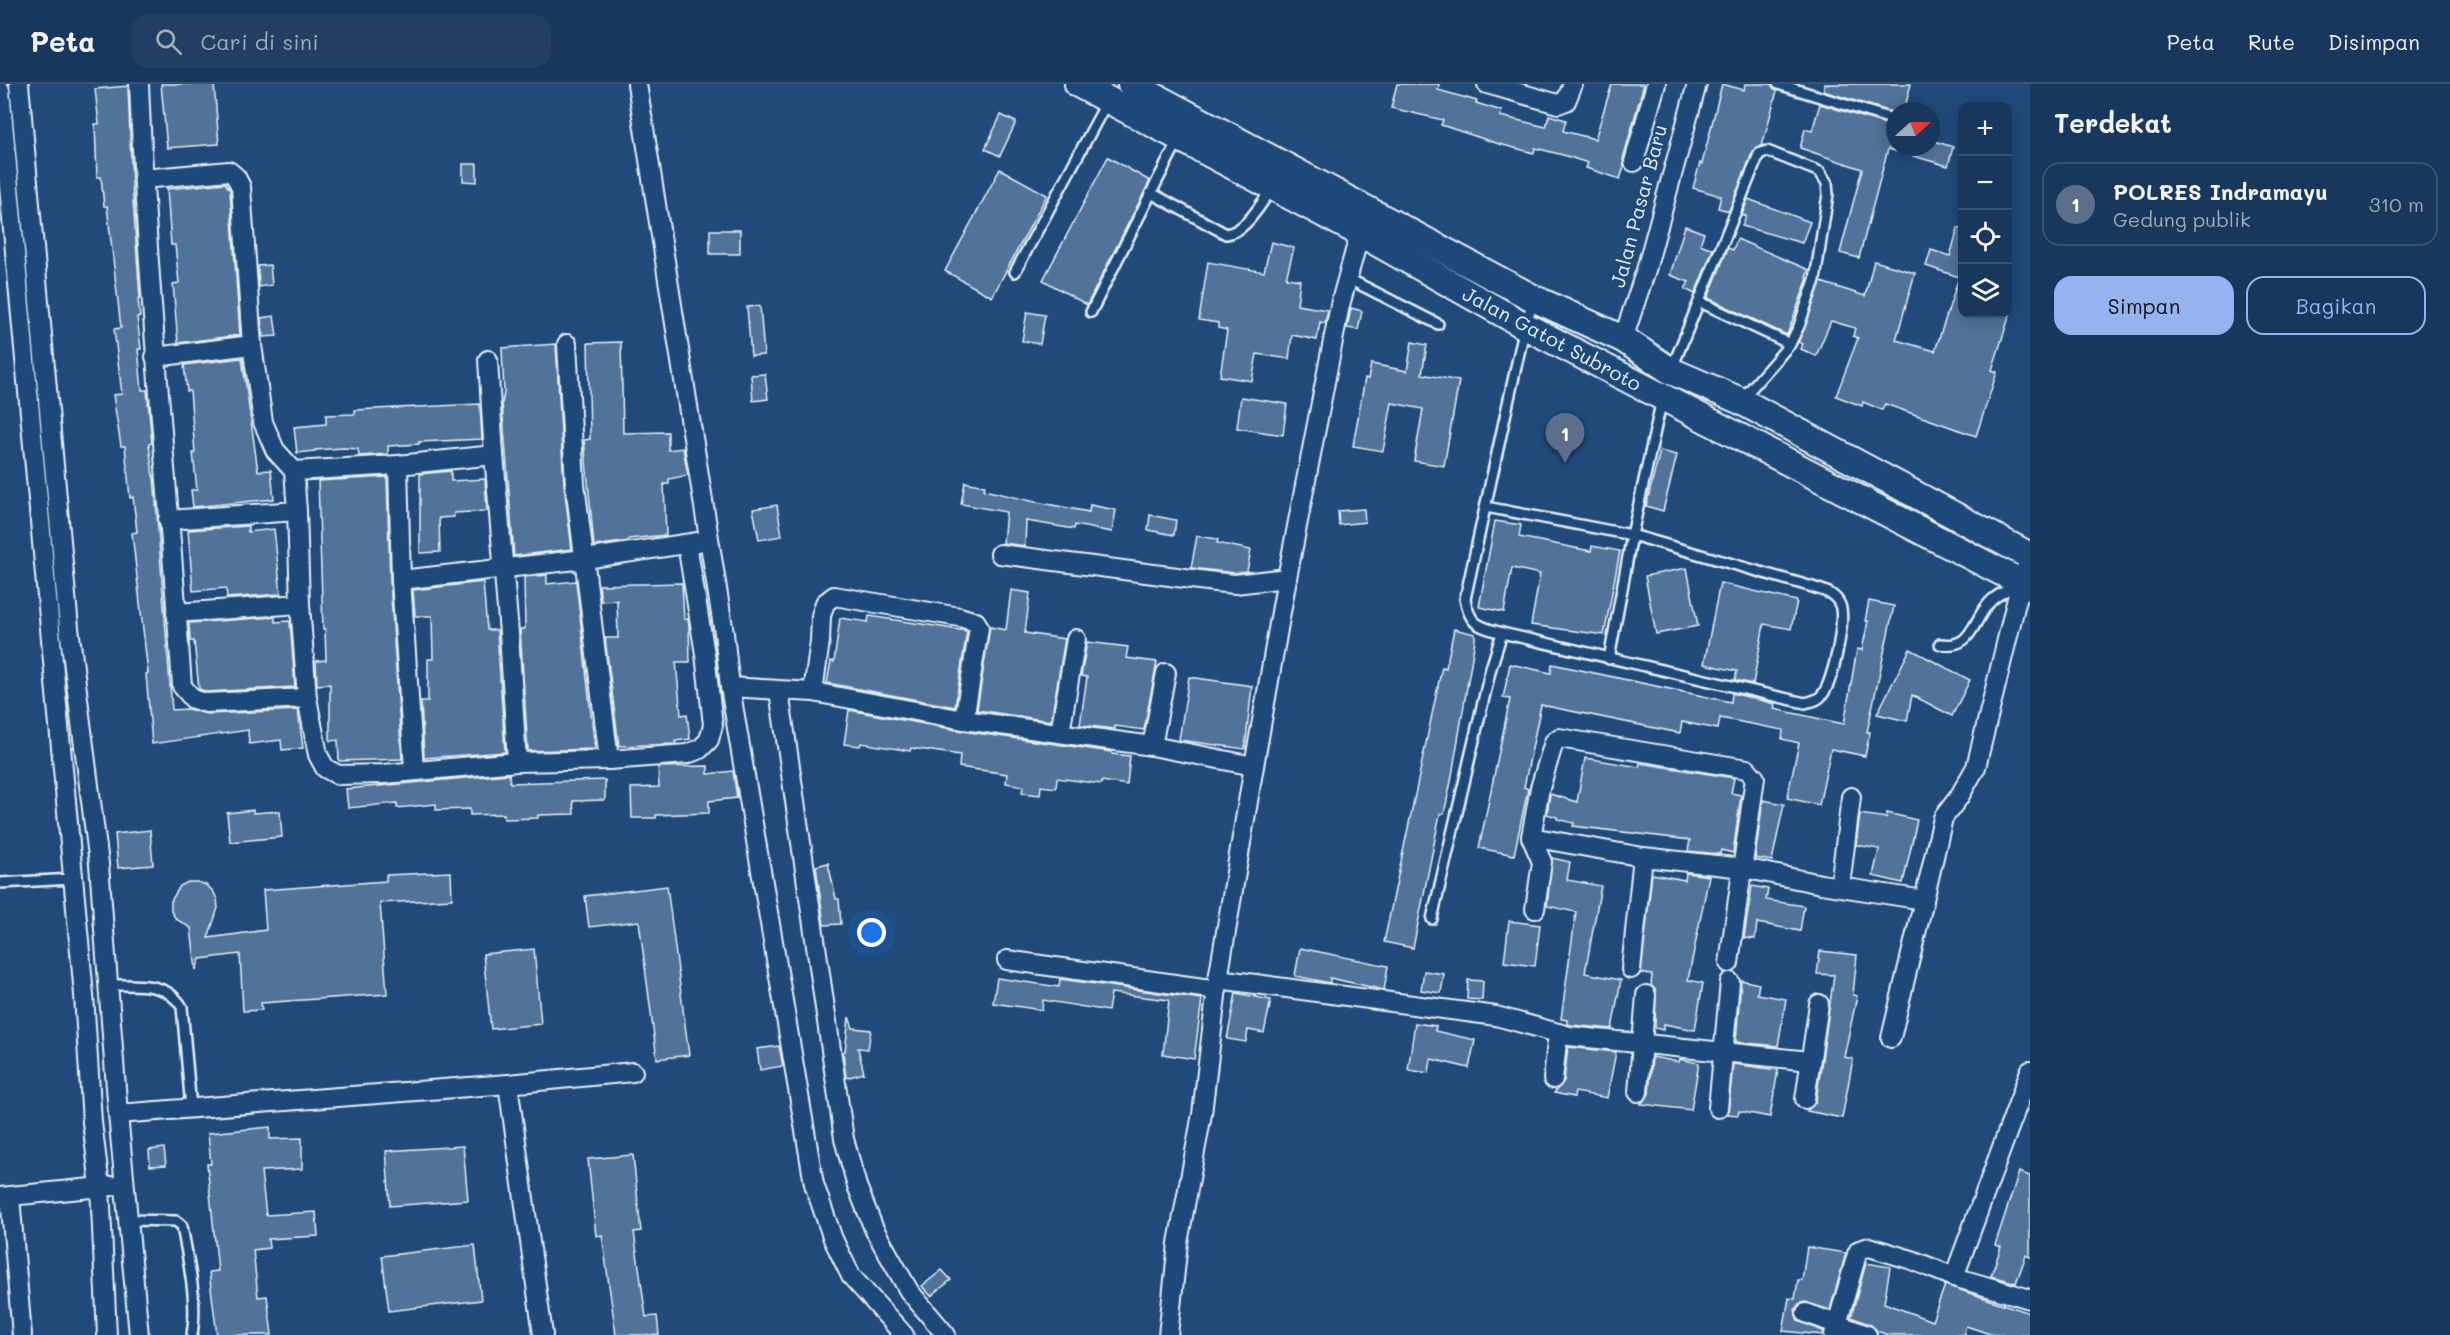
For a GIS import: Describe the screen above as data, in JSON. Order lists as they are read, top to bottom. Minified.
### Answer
{"streets":{"street":["Jalan Pasar Baru","Jalan Gatot Subroto"]},"crossings":[["Jalan Pasar Baru","Jalan Gatot Subroto"]],"north":"right","page":{"header":"Peta","search":"Cari di sini","nav":["Peta","Rute","Disimpan"],"heading":"Terdekat","map_buttons":["+","−"],"list":[{"mark":"1","name":"POLRES Indramayu","note":"Gedung publik","value":"310 m"}],"buttons":["Simpan","Bagikan"],"pins":"1"}}
